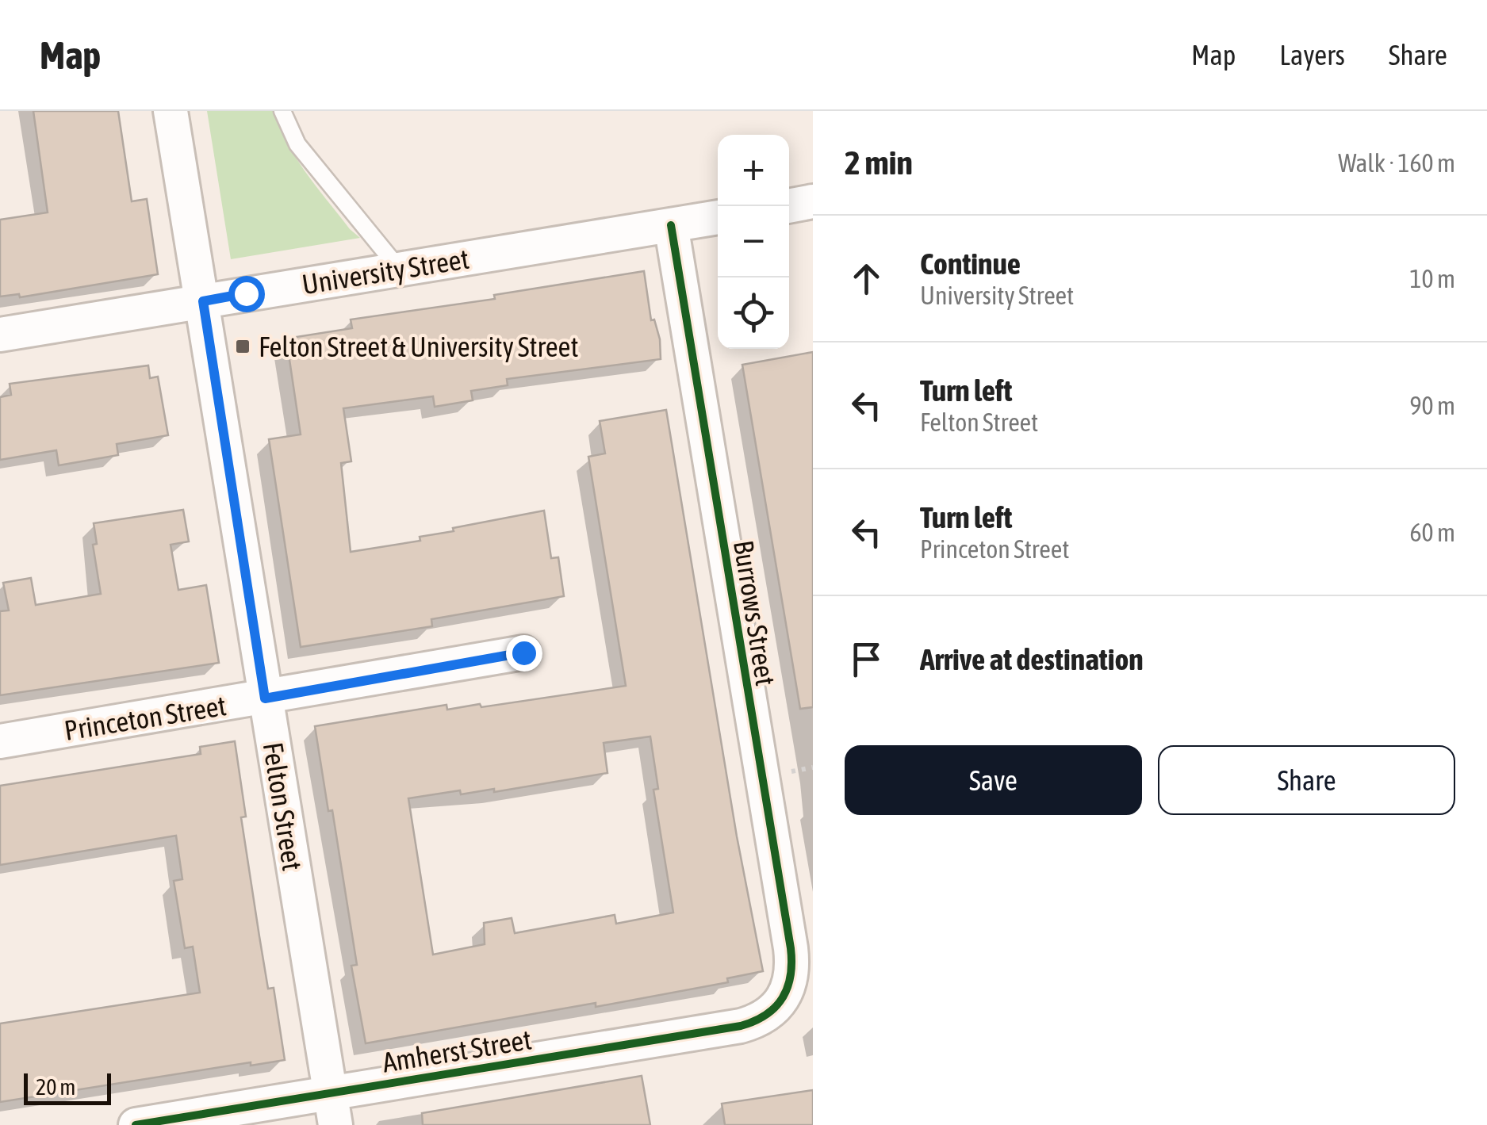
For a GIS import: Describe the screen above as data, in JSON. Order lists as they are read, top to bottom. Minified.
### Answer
{"streets":{"street":["University Street","Burrows Street","Princeton Street","Felton Street","Amherst Street"]},"crossings":[["University Street","Burrows Street"],["University Street","Felton Street"],["Burrows Street","Amherst Street"],["Princeton Street","Felton Street"],["Felton Street","Amherst Street"]],"places":{"transit":["Felton Street & University Street"]},"scale_bar":"20 m","page":{"header":"Map","nav":["Map","Layers","Share"],"heading":["2 min","Walk · 160 m"],"map_buttons":["+","−"],"list":[["Continue","University Street","10 m"],["Turn left","Felton Street","90 m"],["Turn left","Princeton Street","60 m"],"Arrive at destination"],"buttons":["Save","Share"],"scale":"20 m"}}
